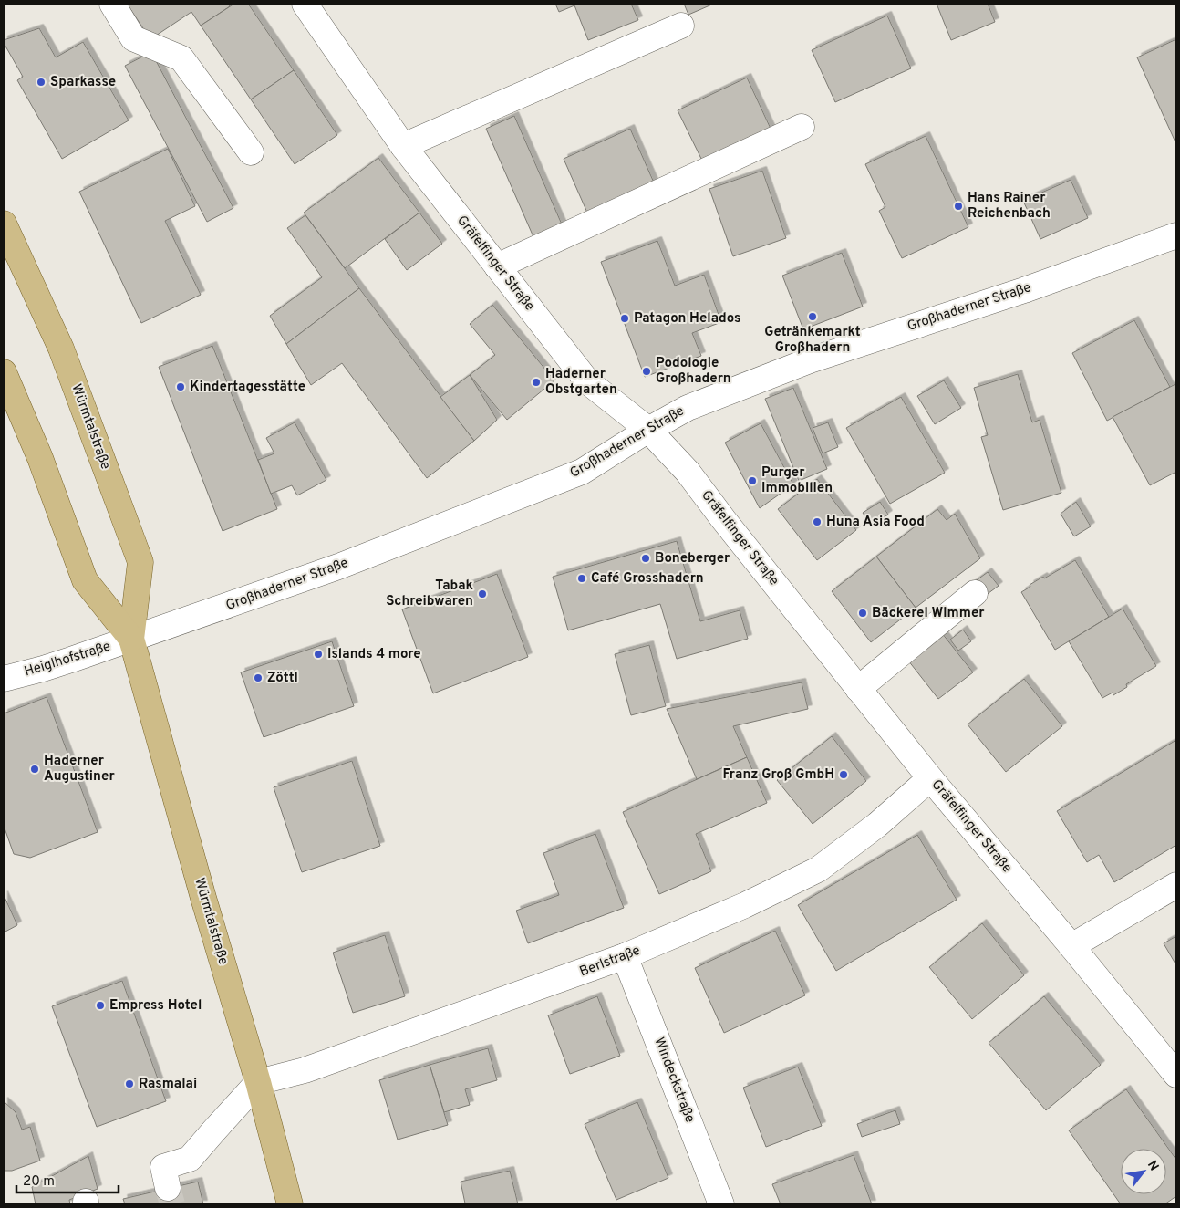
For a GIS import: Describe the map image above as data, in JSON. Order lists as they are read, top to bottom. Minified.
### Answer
{"streets":{"main road":["Würmtalstraße"],"street":["Gräfelfinger Straße","Großhaderner Straße","Heiglhofstraße","Berlstraße","Windeckstraße"]},"crossings":[["Gräfelfinger Straße","Großhaderner Straße"],["Gräfelfinger Straße","Berlstraße"],["Großhaderner Straße","Würmtalstraße"],["Großhaderner Straße","Heiglhofstraße"],["Würmtalstraße","Heiglhofstraße"],["Würmtalstraße","Berlstraße"],["Berlstraße","Windeckstraße"]],"places":["Sparkasse","Hans Rainer Reichenbach","Getränkemarkt Großhadern","Patagon Helados","Podologie Großhadern","Haderner Obstgarten","Kindertagesstätte","Purger Immobilien","Huna Asia Food","Boneberger","Café Grosshadern","Tabak Schreibwaren","Bäckerei Wimmer","Islands 4 more","Zöttl","Haderner Augustiner","Franz Groß GmbH","Empress Hotel","Rasmalai"],"scale_bar":"20 m","north":"top right"}
